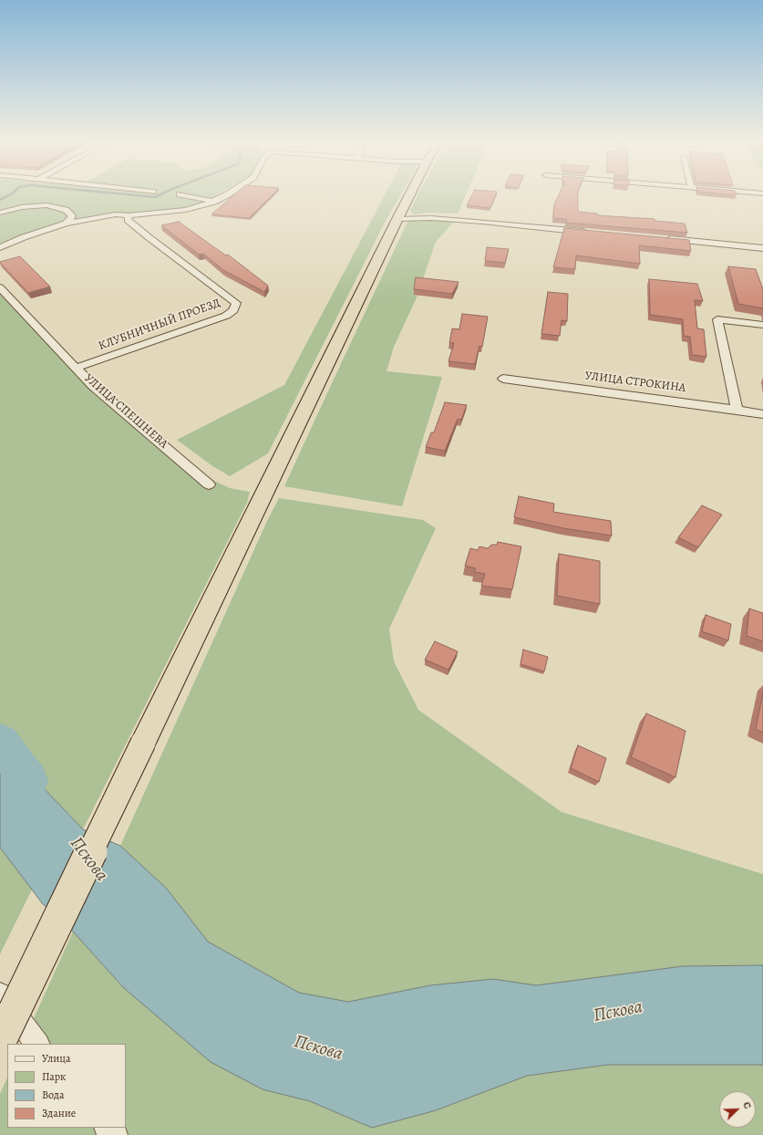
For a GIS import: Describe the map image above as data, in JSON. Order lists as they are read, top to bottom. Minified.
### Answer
{"streets":{"street":["КЛУБНИЧНЫЙ ПРОЕЗД","УЛИЦА СТРОКИНА","УЛИЦА СПЕШНЕВА"]},"crossings":[["КЛУБНИЧНЫЙ ПРОЕЗД","УЛИЦА СПЕШНЕВА"]],"water":["Пскова"],"legend":["Улица","Парк","Вода","Здание"],"north":"top right"}
